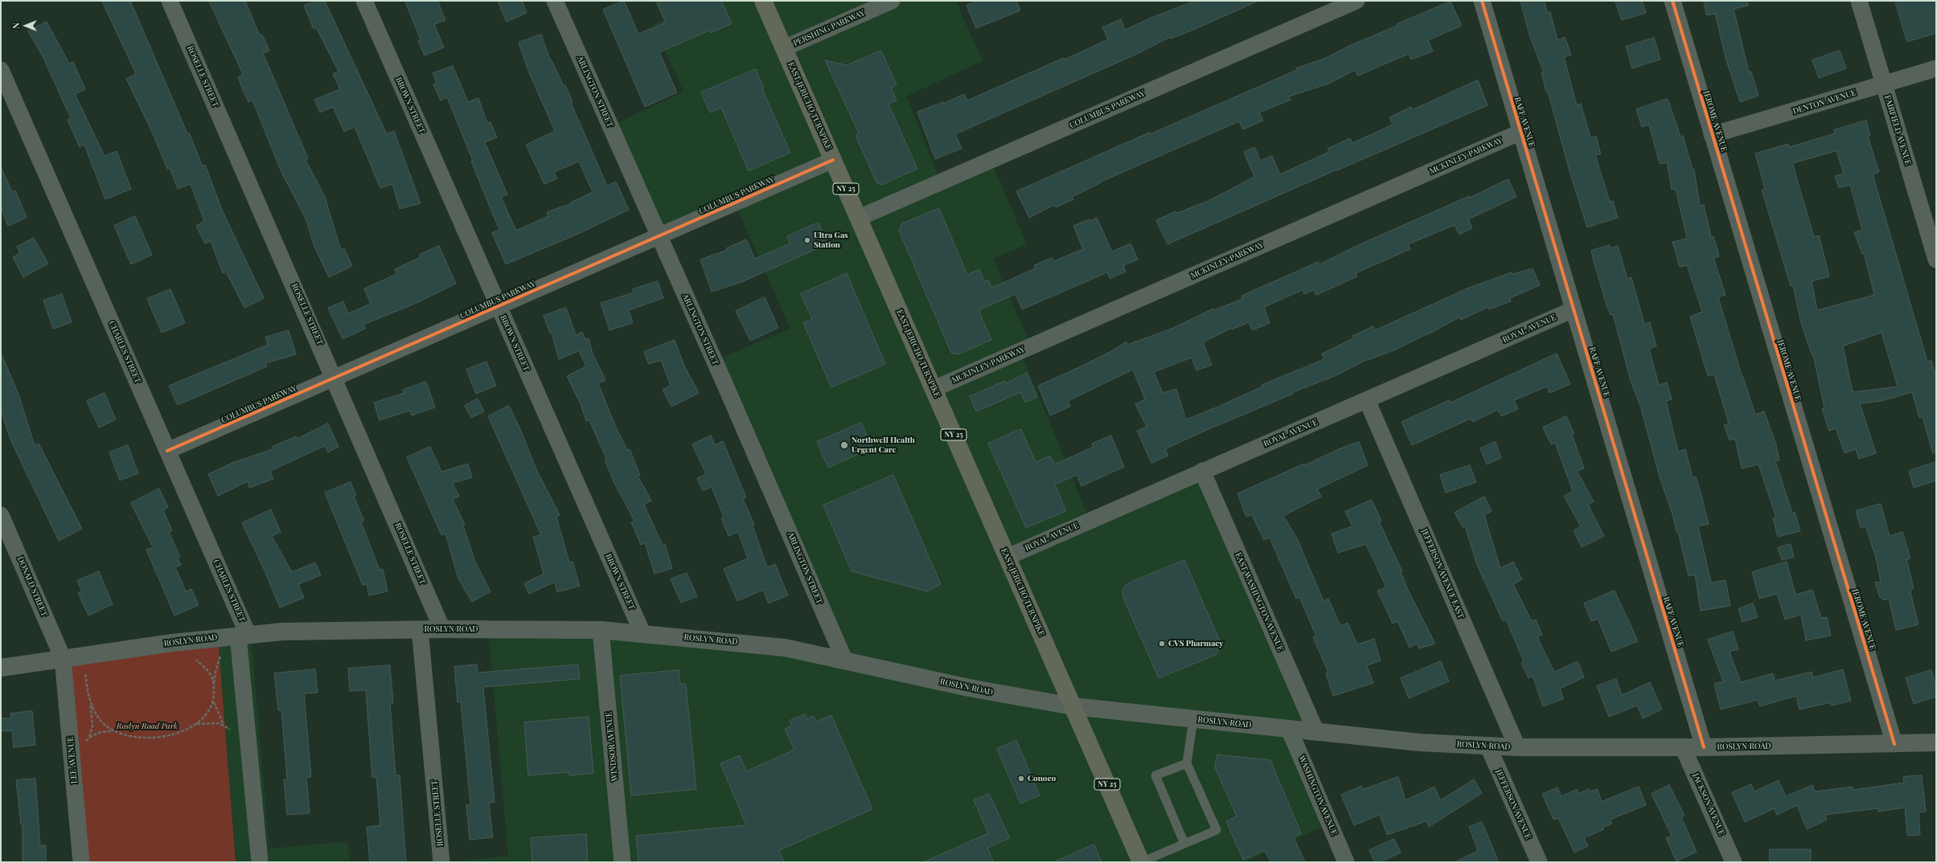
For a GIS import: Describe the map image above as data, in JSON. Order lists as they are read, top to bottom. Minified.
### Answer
{"streets":{"main road":["EAST JERICHO TURNPIKE","NY 25","ROSLYN ROAD"],"street":["PERSHING PARKWAY","ROSELLE STREET","ARLINGTON STREET","DENTON AVENUE","BROWN STREET","COLUMBUS PARKWAY","JEROME AVENUE","RAFF AVENUE","FAIRFIELD AVENUE","MCKINLEY PARKWAY","ROYAL AVENUE","CHARLES STREET","JEFFERSON AVENUE EAST","DONALD STREET","EAST WASHINGTON AVENUE","WINDSOR AVENUE","LEE AVENUE","WASHINGTON AVENUE","JEFFERSON AVENUE","JACKSON AVENUE"]},"crossings":[["PERSHING PARKWAY","EAST JERICHO TURNPIKE"],["ROSELLE STREET","COLUMBUS PARKWAY"],["ROSELLE STREET","ROSLYN ROAD"],["ARLINGTON STREET","COLUMBUS PARKWAY"],["ARLINGTON STREET","ROSLYN ROAD"],["DENTON AVENUE","JEROME AVENUE"],["DENTON AVENUE","FAIRFIELD AVENUE"],["BROWN STREET","COLUMBUS PARKWAY"],["BROWN STREET","ROSLYN ROAD"],["EAST JERICHO TURNPIKE","COLUMBUS PARKWAY"],["EAST JERICHO TURNPIKE","MCKINLEY PARKWAY"],["EAST JERICHO TURNPIKE","NY 25"],["EAST JERICHO TURNPIKE","ROYAL AVENUE"],["EAST JERICHO TURNPIKE","ROSLYN ROAD"],["COLUMBUS PARKWAY","CHARLES STREET"],["JEROME AVENUE","ROSLYN ROAD"],["RAFF AVENUE","MCKINLEY PARKWAY"],["RAFF AVENUE","ROYAL AVENUE"],["RAFF AVENUE","ROSLYN ROAD"],["NY 25","ROSLYN ROAD"],["ROYAL AVENUE","JEFFERSON AVENUE EAST"],["ROYAL AVENUE","EAST WASHINGTON AVENUE"],["CHARLES STREET","ROSLYN ROAD"],["JEFFERSON AVENUE EAST","ROSLYN ROAD"],["DONALD STREET","ROSLYN ROAD"],["DONALD STREET","LEE AVENUE"],["EAST WASHINGTON AVENUE","ROSLYN ROAD"],["ROSLYN ROAD","WINDSOR AVENUE"],["ROSLYN ROAD","LEE AVENUE"],["ROSLYN ROAD","WASHINGTON AVENUE"],["ROSLYN ROAD","JEFFERSON AVENUE"],["ROSLYN ROAD","JACKSON AVENUE"]],"parks":["Roslyn Road Park"],"places":["Ultra Gas Station","Northwell Health Urgent Care","CVS Pharmacy","Conoco"],"north":"left"}
